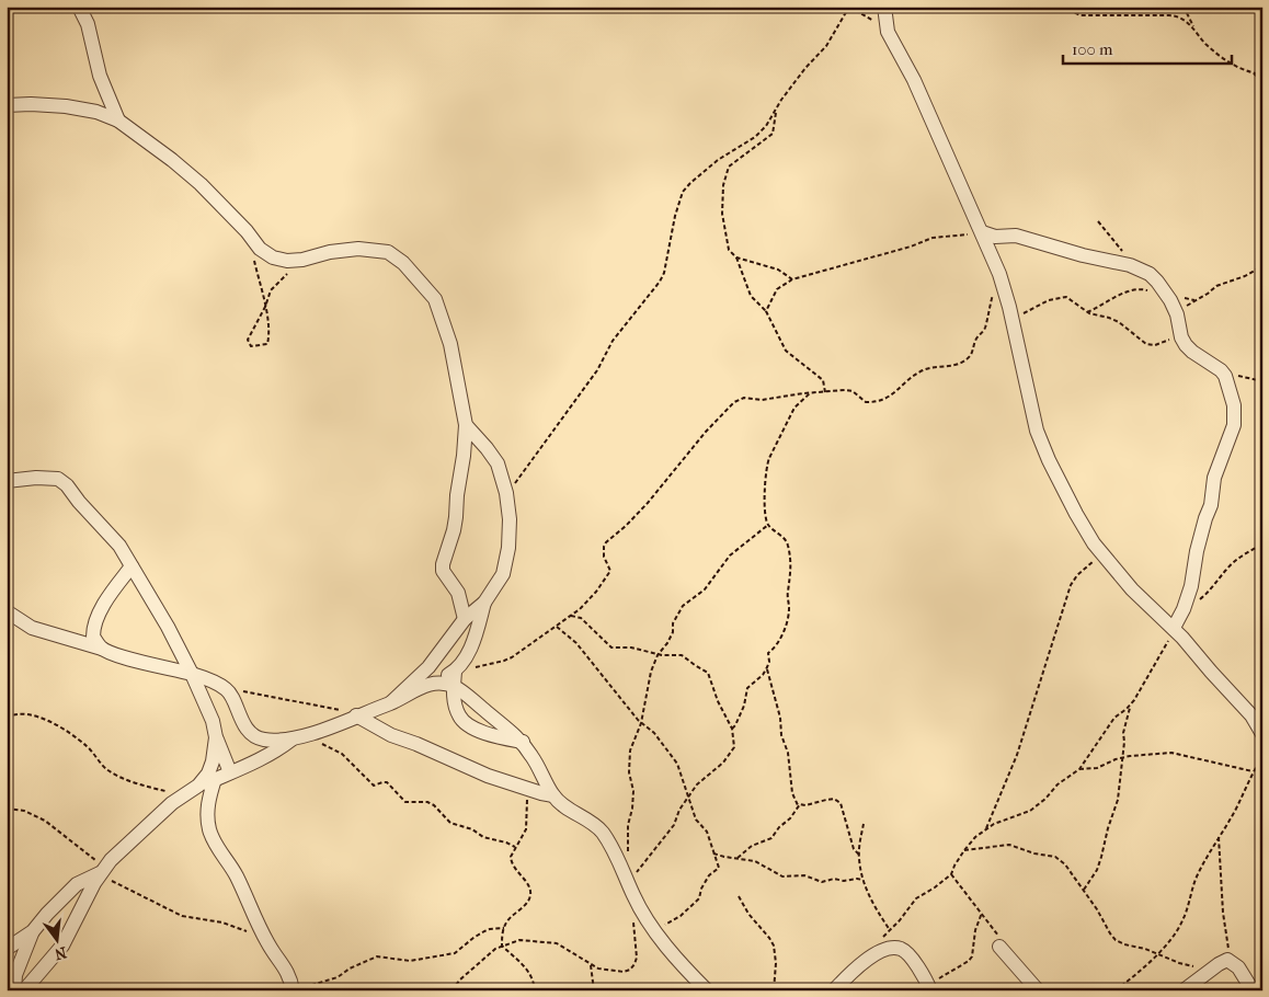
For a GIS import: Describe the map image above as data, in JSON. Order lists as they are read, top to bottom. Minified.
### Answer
{"scale_bar":"100 m","north":"bottom"}
